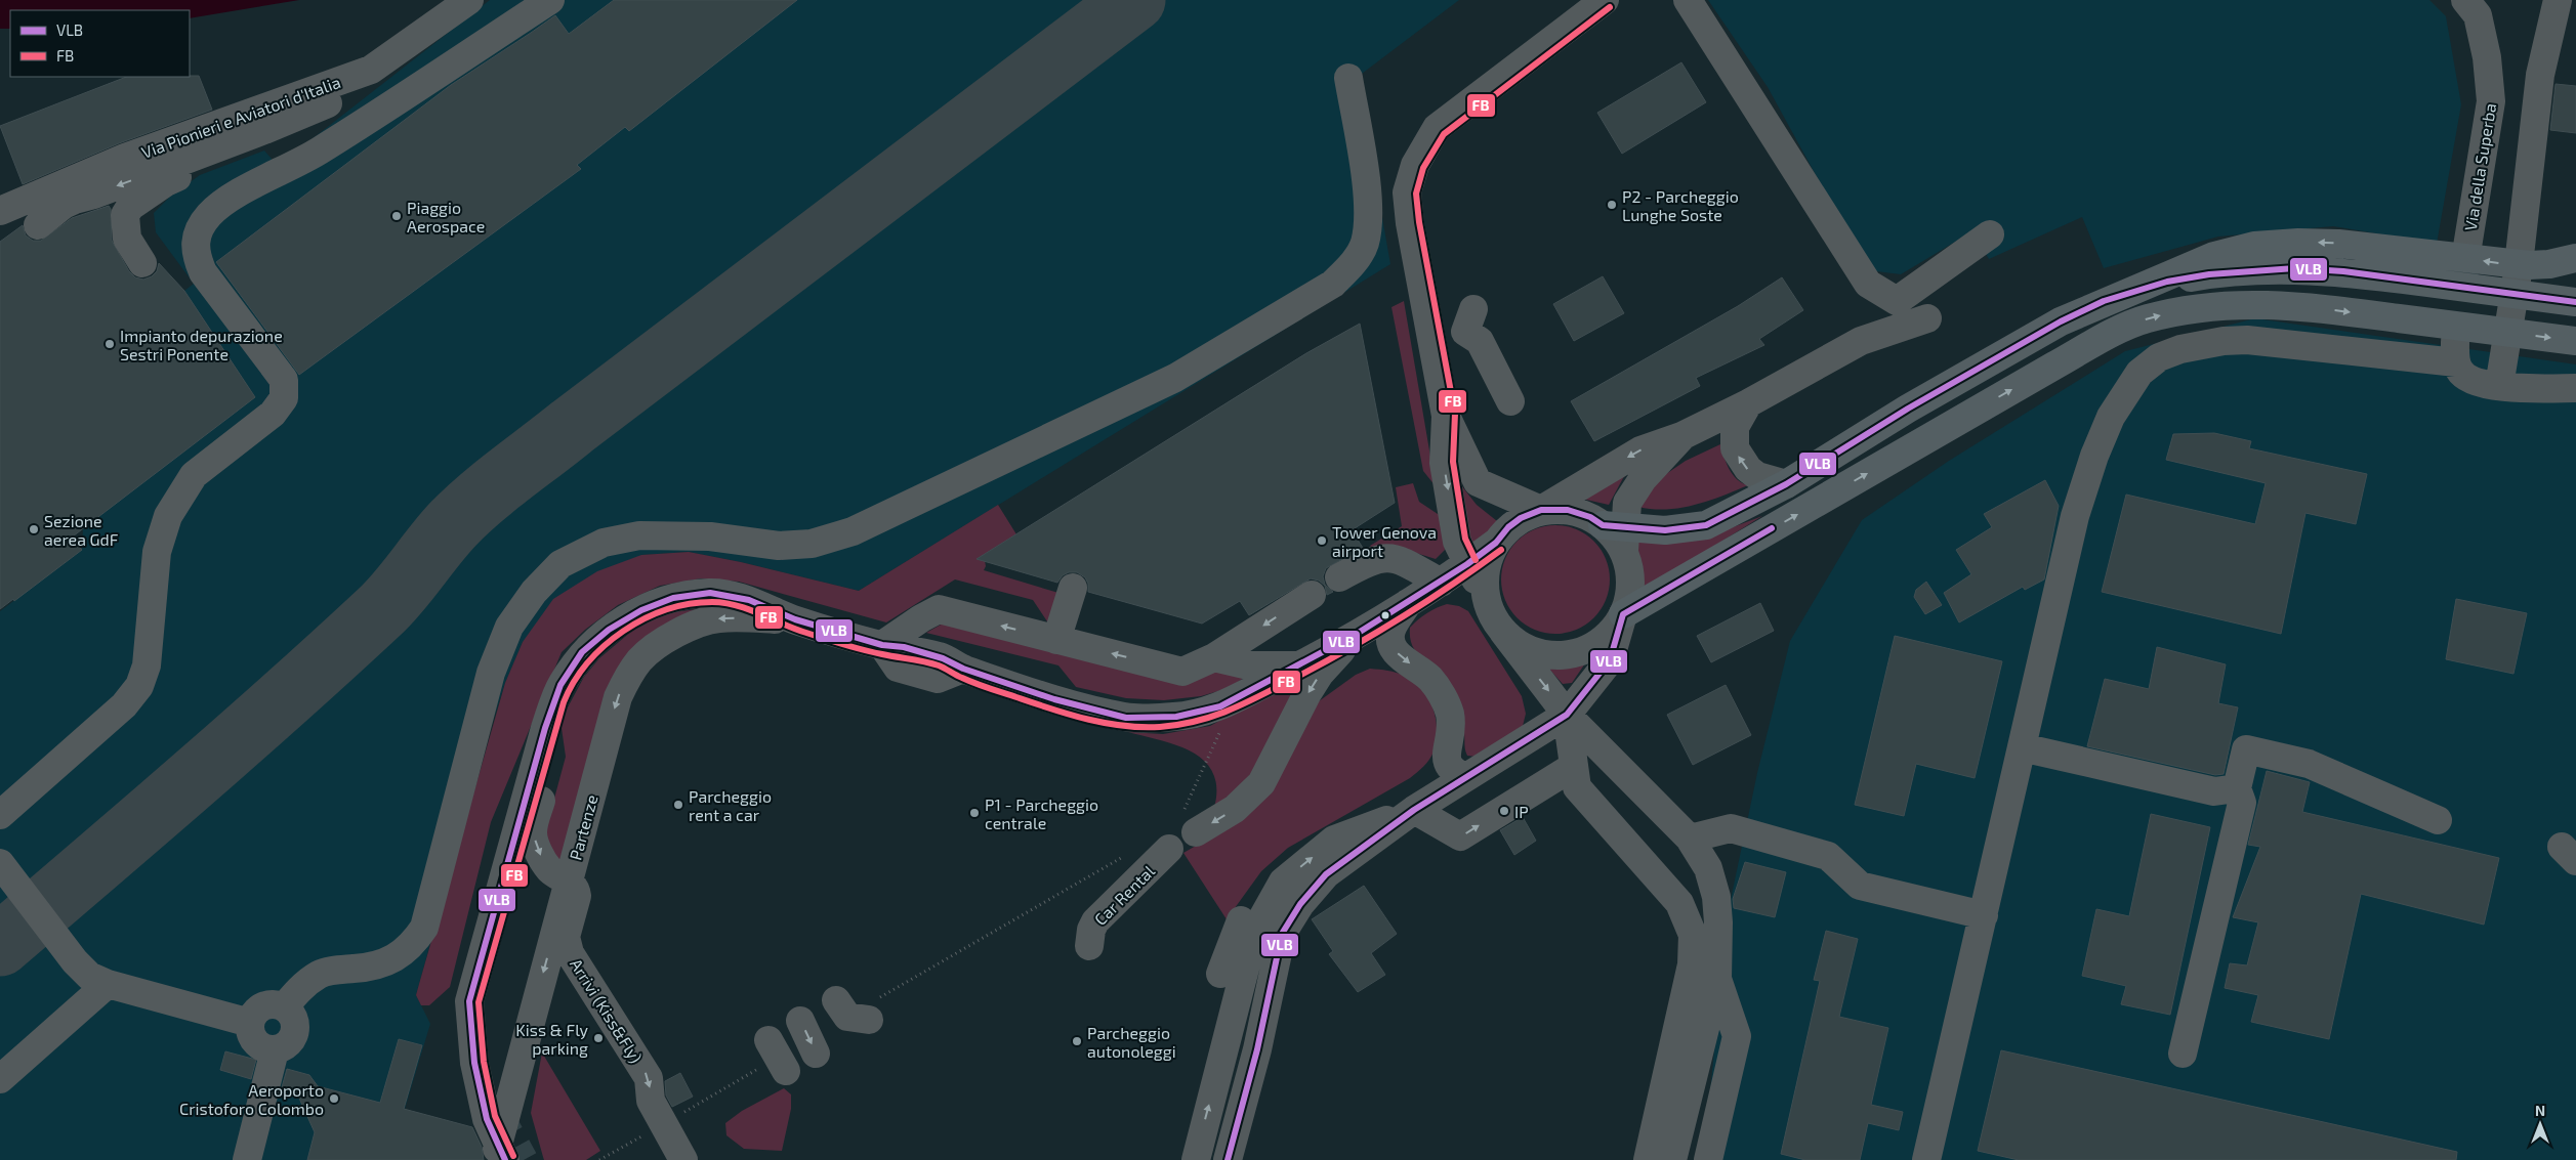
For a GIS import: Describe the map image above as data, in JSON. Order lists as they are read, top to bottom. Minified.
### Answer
{"streets":{"street":["Via Pionieri e Aviatori d'Italia","Via della Superba","Partenze","Car Rental","Arrivi (Kiss&Fly)"]},"one_way":["Partenze","Arrivi (Kiss&Fly)"],"places":["P2 - Parcheggio Lunghe Soste","Piaggio Aerospace","Impianto depurazione Sestri Ponente","Sezione aerea GdF","Tower Genova airport","Parcheggio rent a car","IP","P1 - Parcheggio centrale","Kiss & Fly parking","Parcheggio autonoleggi","Aeroporto Cristoforo Colombo"],"lines":["transit line FB","transit line VLB"],"legend":["VLB","FB"],"north":"top"}
